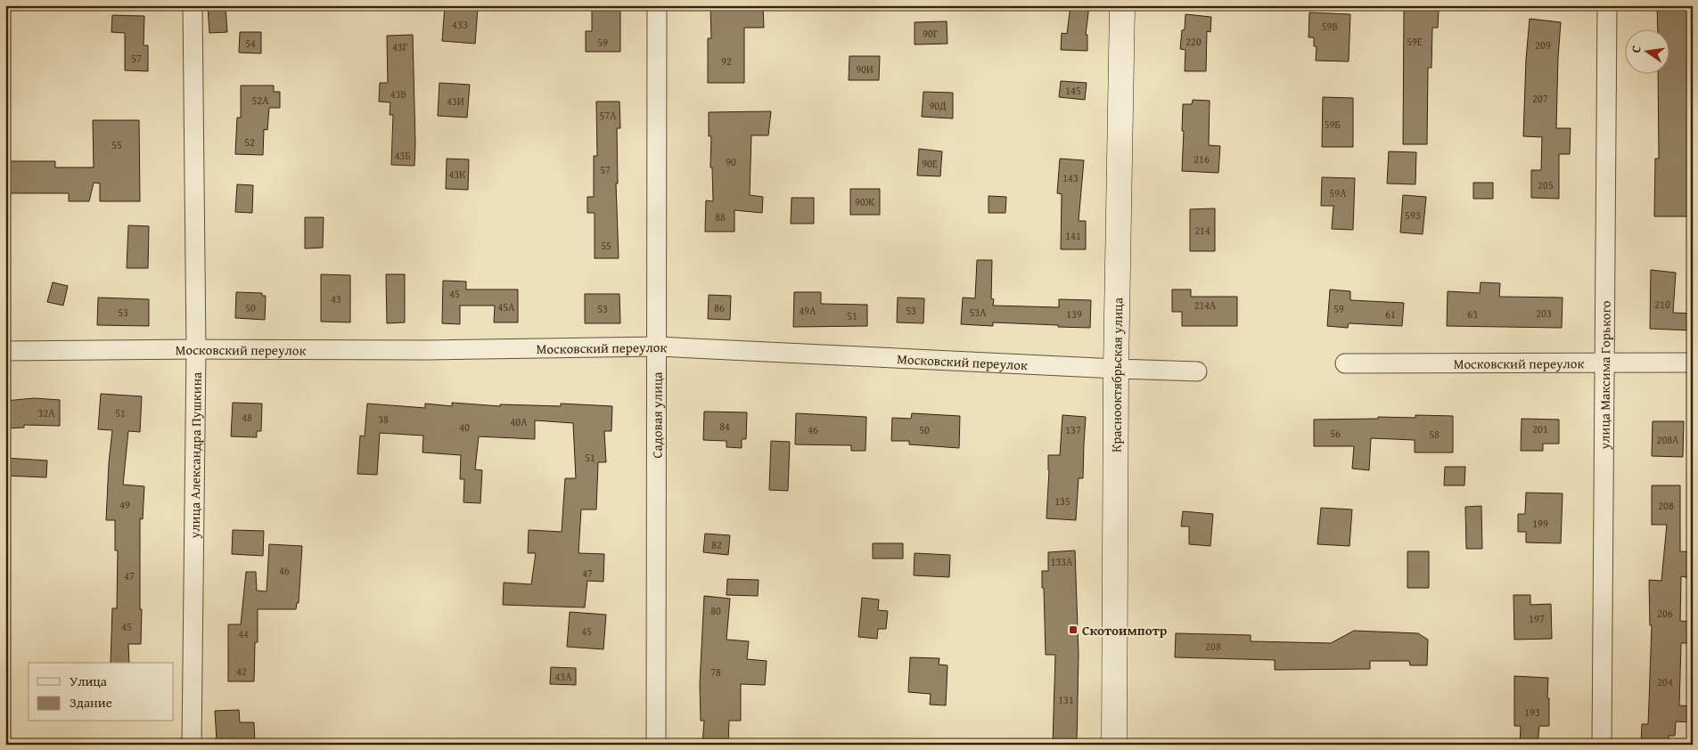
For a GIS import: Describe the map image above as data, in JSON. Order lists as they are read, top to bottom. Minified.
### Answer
{"streets":{"main road":["Краснооктябрьская улица"],"street":["Московский переулок","улица Максима Горького","Садовая улица","улица Александра Пушкина"]},"crossings":[["Московский переулок","Краснооктябрьская улица"],["Московский переулок","улица Максима Горького"],["Московский переулок","Садовая улица"],["Московский переулок","улица Александра Пушкина"]],"places":{"transit":["Скотоимпотр"]},"house_numbers":["43З","59В","90Г","220","59Е","59","54","209","43Г","57","92","90И","145","43В","207","52А","43И","90Д","57А","59Б","52","55","43Б","216","90","90Е","57","43К","143","205","59А","90Ж","59З","88","214","141","55","45","43","210","214А","45А","50","86","53","59","49А","53","53","53А","203","139","61","63","51","32А","51","48","38","40А","84","40","201","46","50","137","56","58","208А","51","135","49","208","199","82","133А","46","47","47","80","206","197","45","45","44","208","42","78","43А","204","131","193"],"legend":["Улица","Здание"],"north":"left"}
